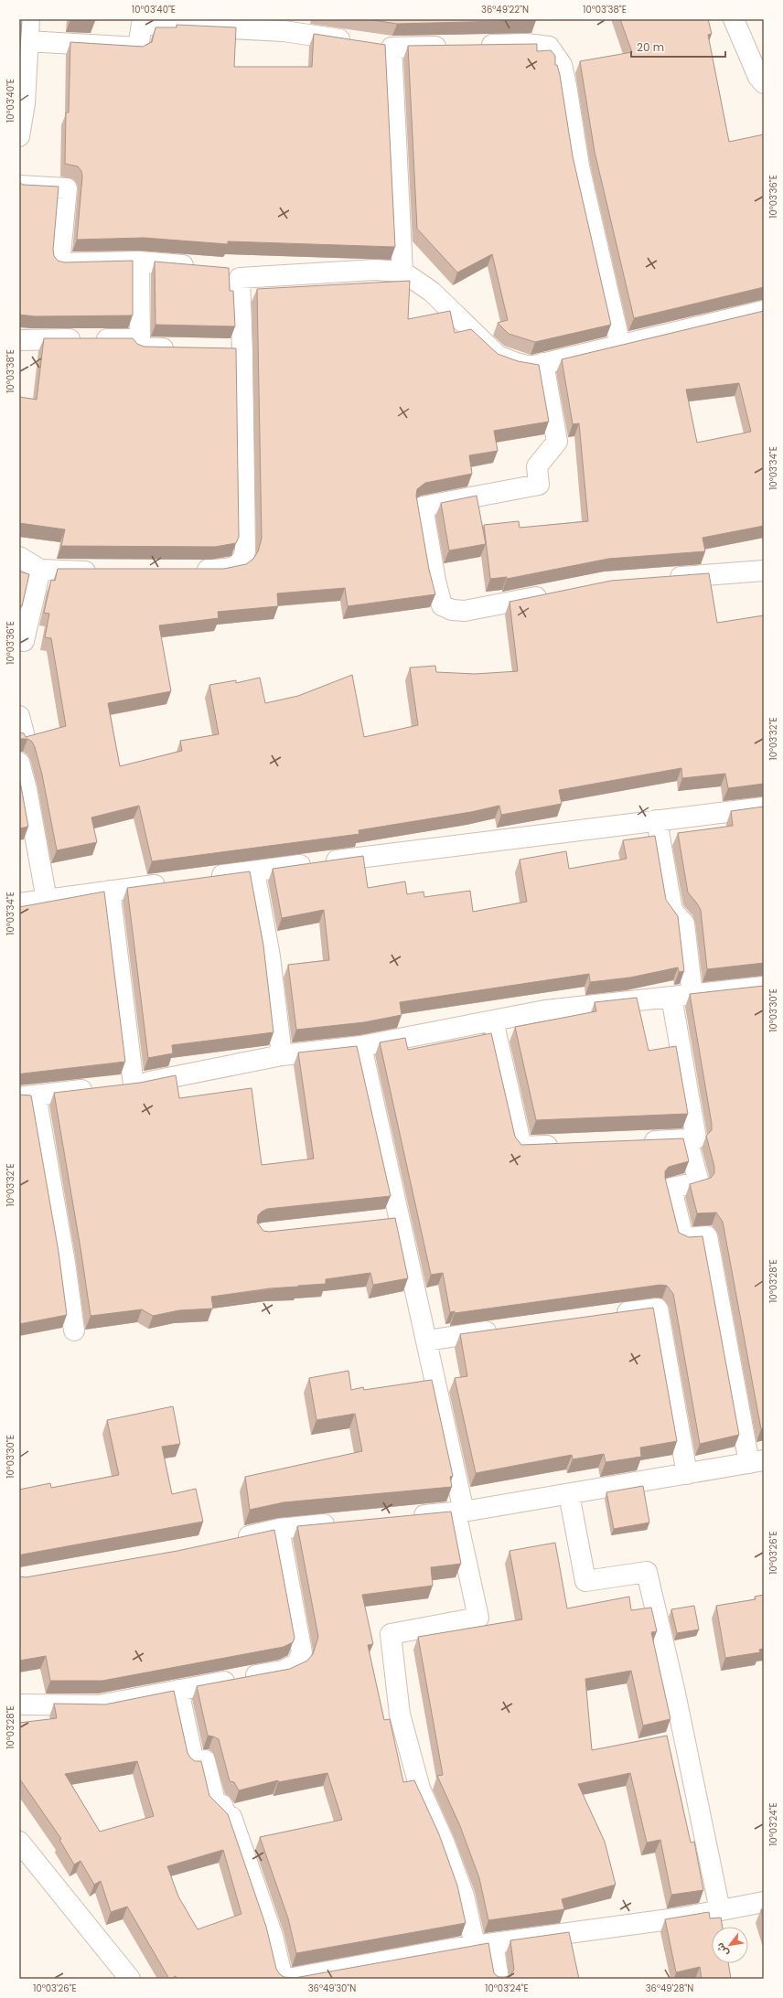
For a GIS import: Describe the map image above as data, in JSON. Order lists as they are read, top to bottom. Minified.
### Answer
{"scale_bar":"20 m","north":"bottom left","coordinates":["10°03'40\"E","36°49'22\"N","10°03'38\"E","10°03'36\"E","10°03'34\"E","10°03'32\"E","10°03'30\"E","10°03'28\"E","10°03'26\"E","10°03'24\"E","36°49'30\"N","36°49'28\"N"]}
